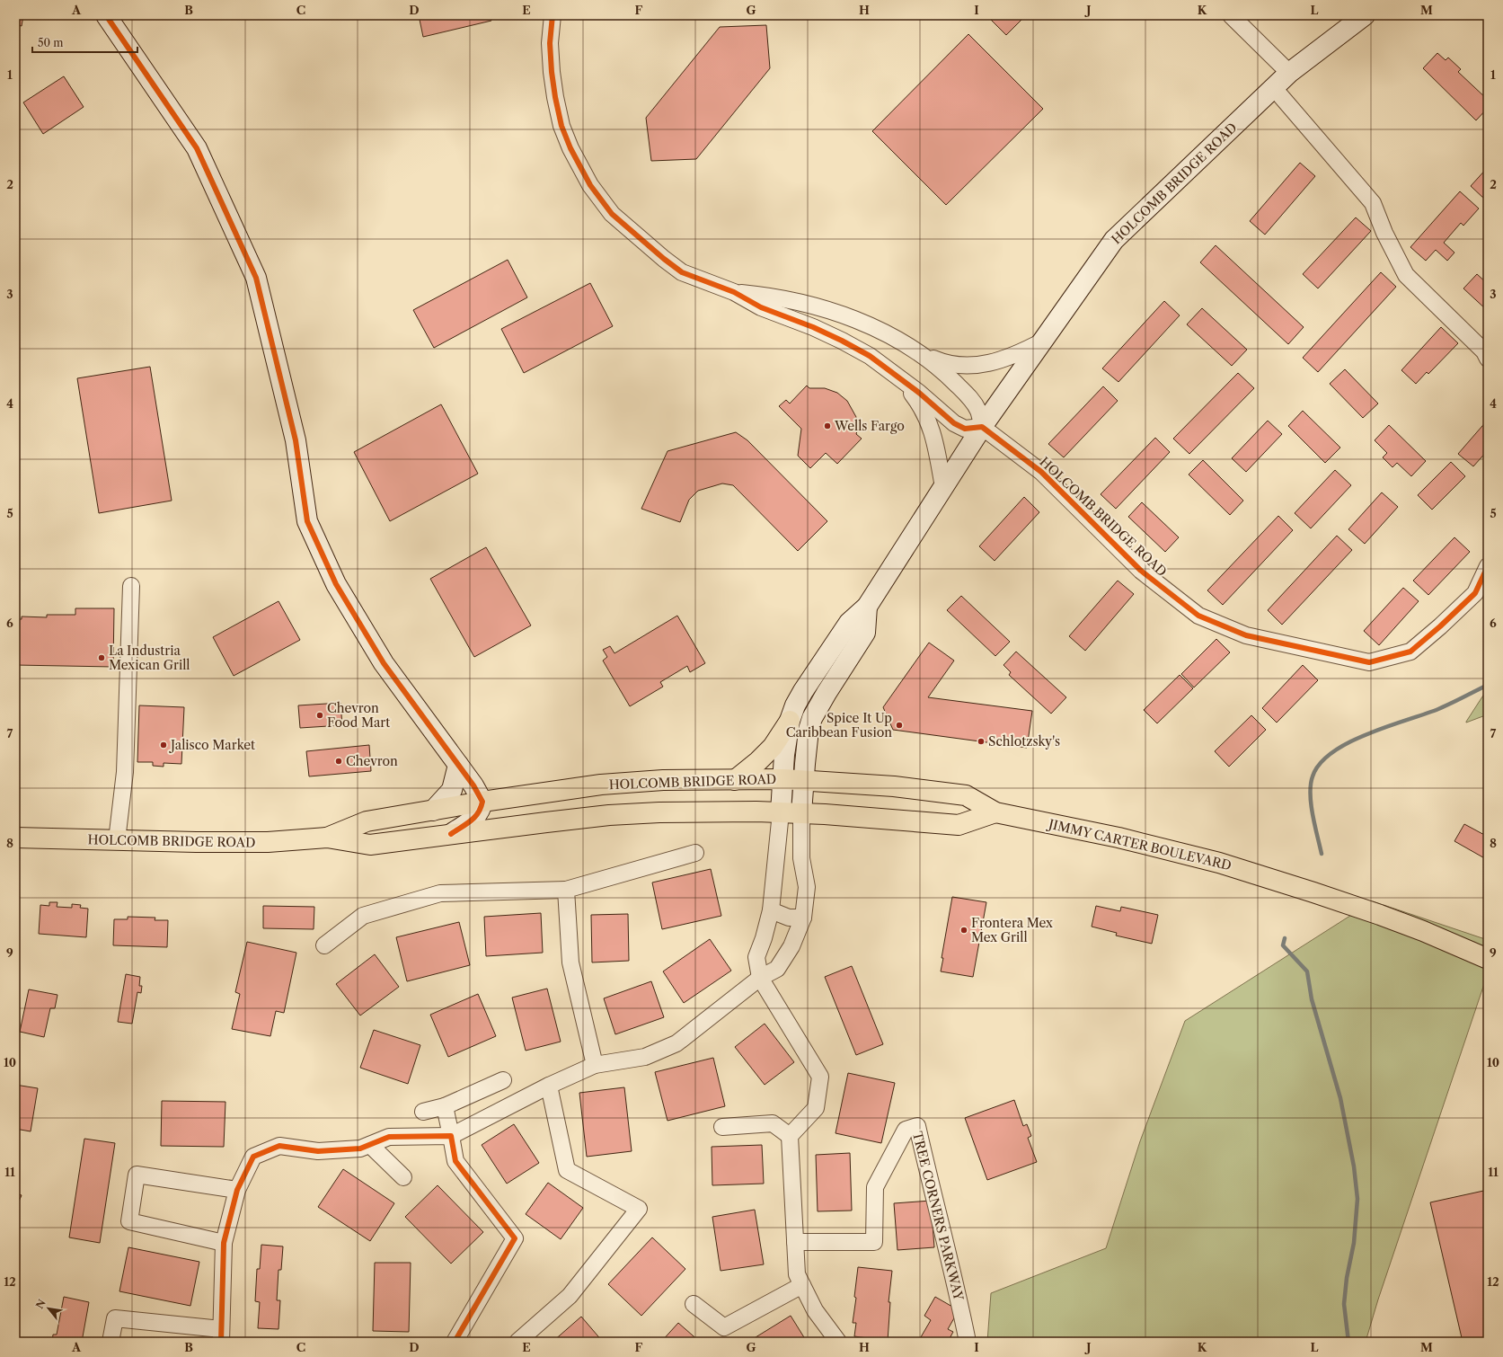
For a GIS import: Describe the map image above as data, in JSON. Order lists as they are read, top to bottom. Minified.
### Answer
{"streets":{"main road":["HOLCOMB BRIDGE ROAD","JIMMY CARTER BOULEVARD"],"street":["TREE CORNERS PARKWAY"]},"crossings":[["HOLCOMB BRIDGE ROAD","JIMMY CARTER BOULEVARD"]],"places":["Wells Fargo","La Industria Mexican Grill","Chevron Food Mart","Spice It Up Caribbean Fusion","Schlotzsky's","Jalisco Market","Chevron","Frontera Mex Mex Grill"],"scale_bar":"50 m","north":"top left","grid":{"columns":["A","B","C","D","E","F","G","H","I","J","K","L","M"],"rows":["1","2","3","4","5","6","7","8","9","10","11","12"]}}
